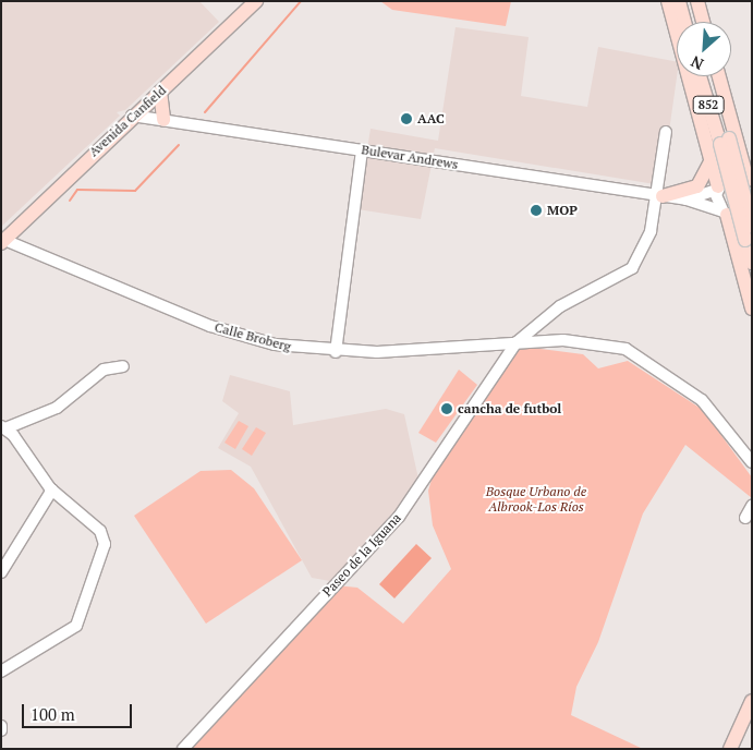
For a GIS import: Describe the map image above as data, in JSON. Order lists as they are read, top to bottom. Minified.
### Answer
{"streets":{"main road":["852","Avenida Canfield"],"street":["Bulevar Andrews","Calle Broberg","Paseo de la Iguana"]},"crossings":[["Avenida Canfield","Bulevar Andrews"],["Avenida Canfield","Calle Broberg"],["Bulevar Andrews","Paseo de la Iguana"],["Calle Broberg","Paseo de la Iguana"]],"parks":["Bosque Urbano de Albrook-Los Ríos"],"places":["AAC","MOP","cancha de futbol"],"scale_bar":"100 m","north":"bottom left"}
